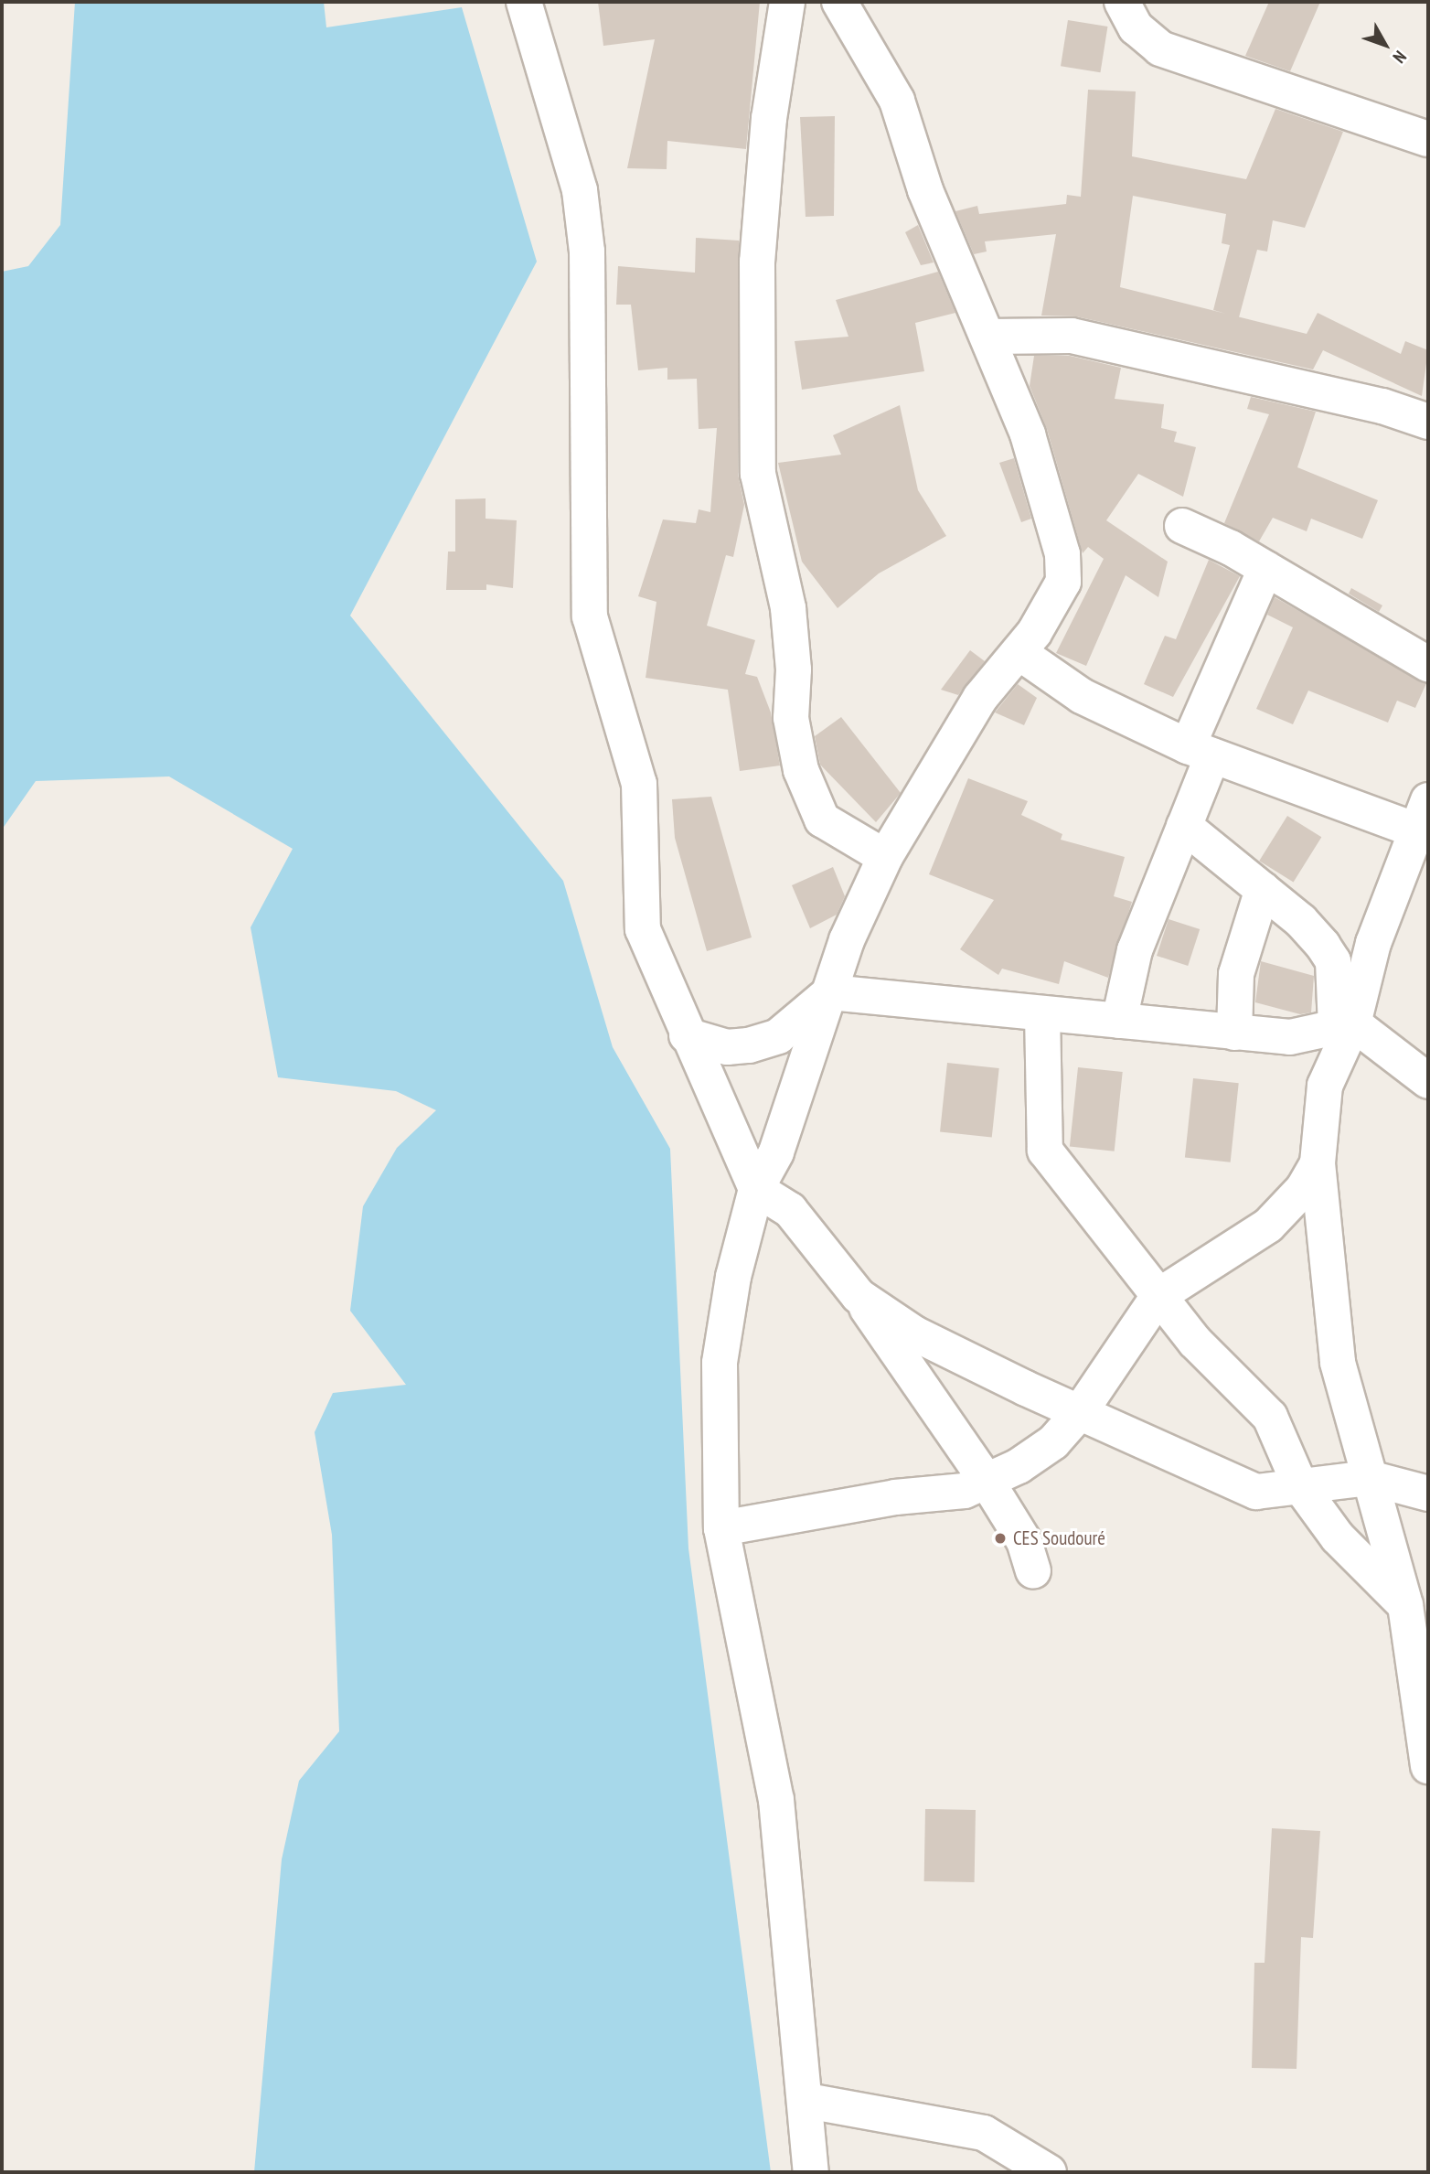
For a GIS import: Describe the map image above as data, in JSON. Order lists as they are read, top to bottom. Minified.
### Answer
{"places":["CES Soudouré"],"north":"bottom right"}
